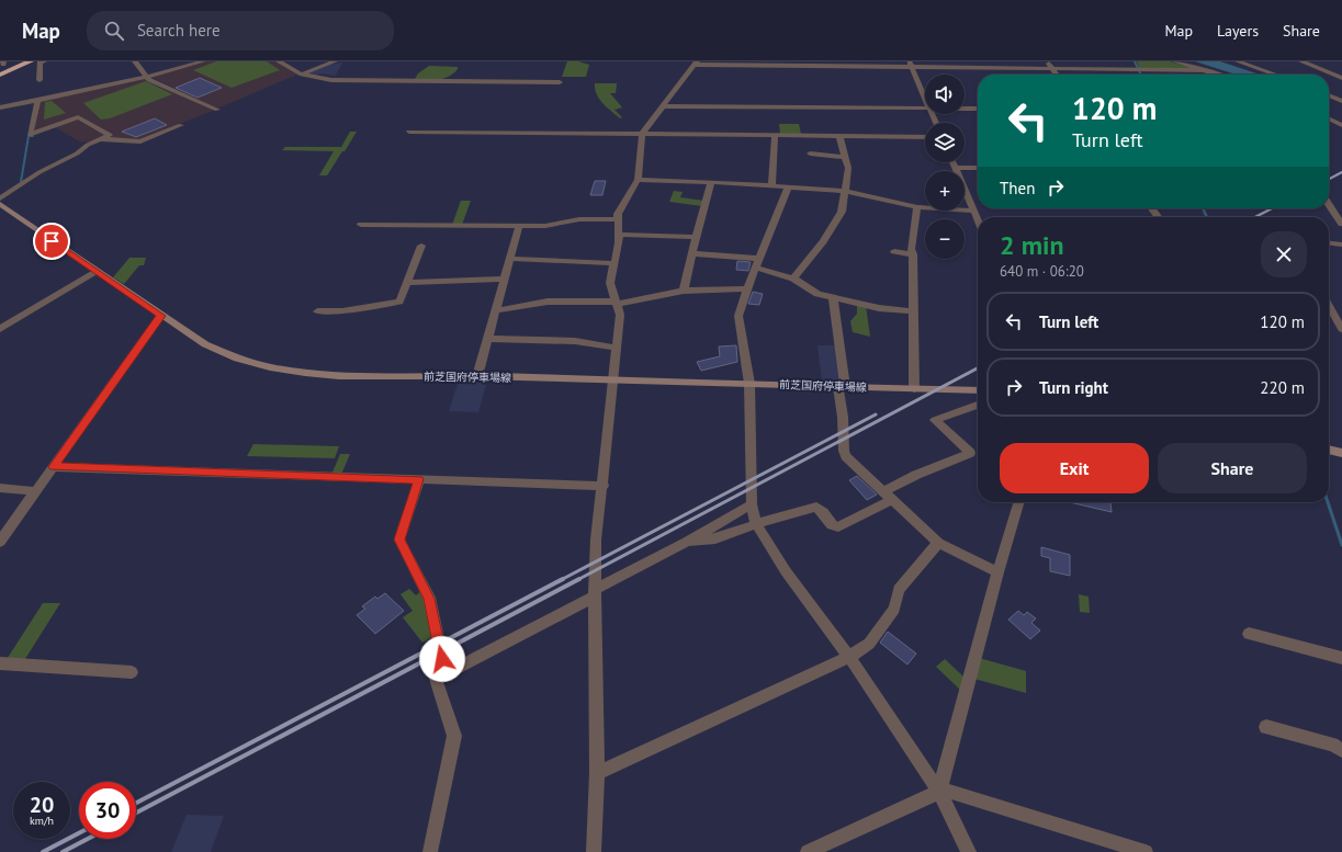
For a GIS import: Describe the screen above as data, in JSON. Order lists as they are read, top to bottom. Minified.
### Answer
{"streets":{"main road":["前芝国府停車場線"]},"page":{"header":"Map","search":"Search here","nav":["Map","Layers","Share"],"map_buttons":["+","−"],"turn":["120 m","Turn left"],"then":"Then","heading":["2 min","640 m · 06:20"],"list":[{"name":"Turn left","value":"120 m"},{"name":"Turn right","value":"220 m"}],"buttons":["Exit","Share"],"speed":"20 km/h","limit":"30"}}
